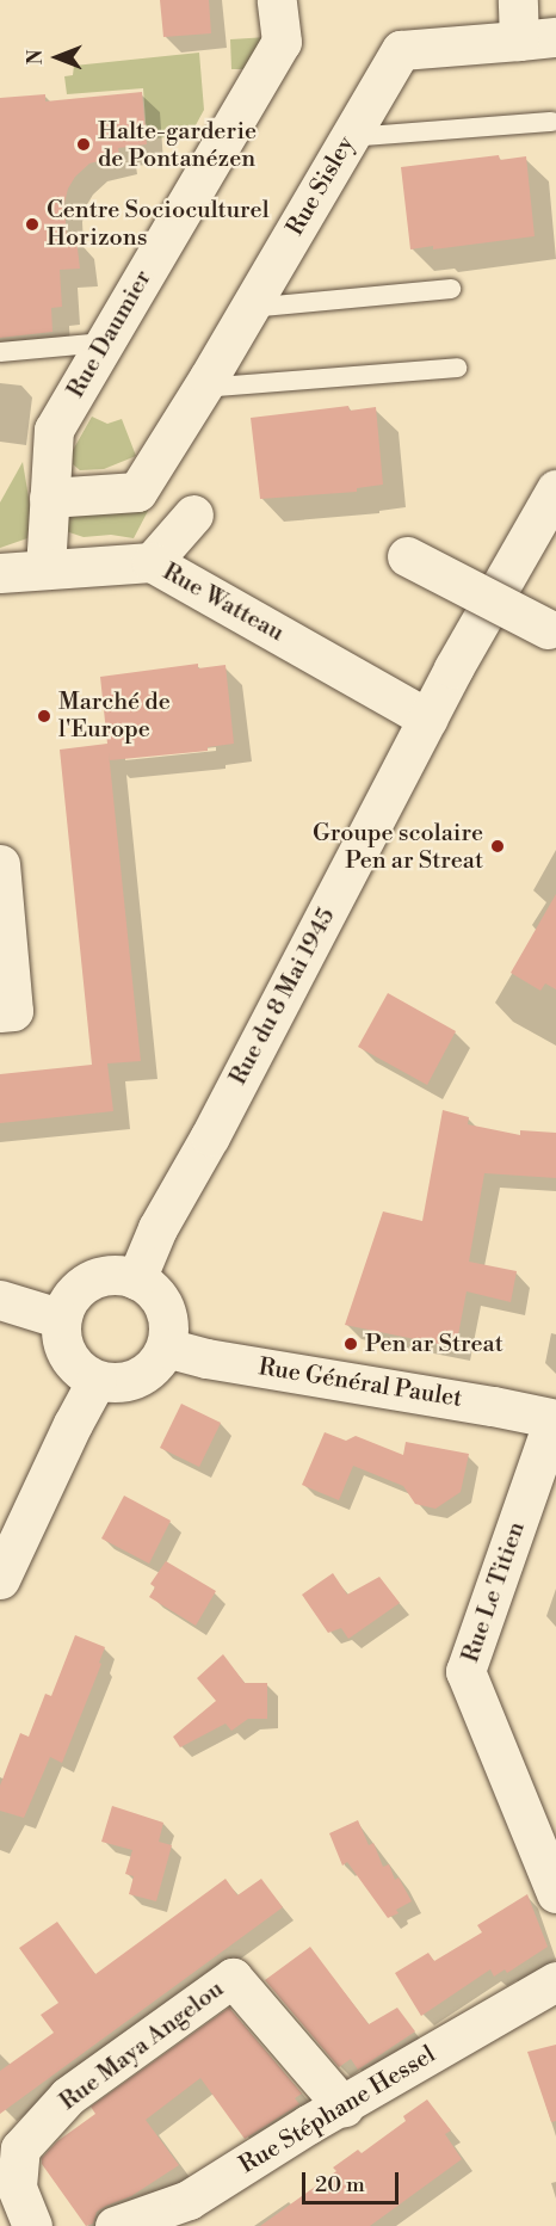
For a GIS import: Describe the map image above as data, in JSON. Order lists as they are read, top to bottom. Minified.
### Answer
{"streets":{"street":["Rue Sisley","Rue Daumier","Rue Watteau","Rue du 8 Mai 1945","Rue Général Paulet","Rue Le Titien","Rue Maya Angelou","Rue Stéphane Hessel"]},"crossings":[["Rue Sisley","Rue Daumier"],["Rue Daumier","Rue Watteau"],["Rue Watteau","Rue du 8 Mai 1945"],["Rue du 8 Mai 1945","Rue Général Paulet"],["Rue Général Paulet","Rue Le Titien"],["Rue Maya Angelou","Rue Stéphane Hessel"]],"places":["Halte-garderie de Pontanézen","Centre Socioculturel Horizons","Marché de l'Europe","Groupe scolaire Pen ar Streat","Pen ar Streat"],"scale_bar":"20 m","north":"left"}
